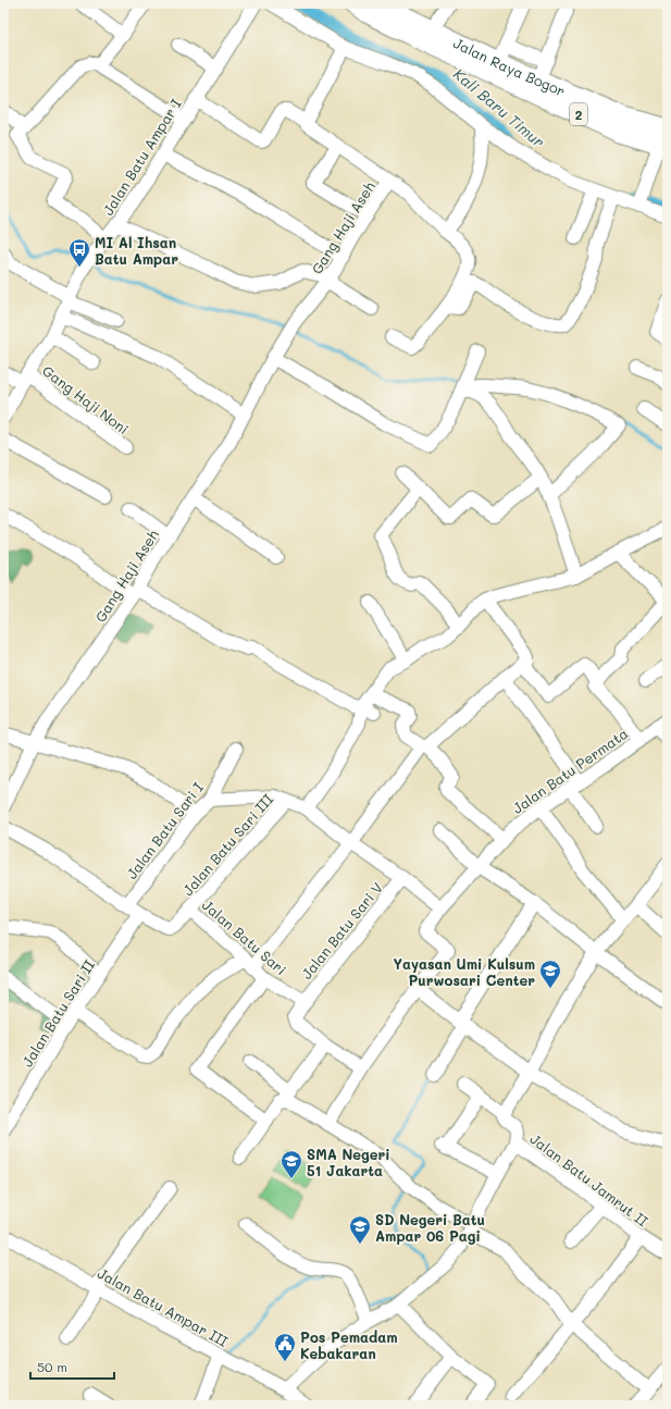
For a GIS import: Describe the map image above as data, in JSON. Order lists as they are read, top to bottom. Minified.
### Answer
{"streets":{"highway":["Jalan Raya Bogor","2"],"street":["Jalan Batu Ampar I","Gang Haji Aseh","Gang Haji Noni","Jalan Batu Permata","Jalan Batu Sari I","Jalan Batu Sari III","Jalan Batu Sari V","Jalan Batu Sari","Jalan Batu Sari II","Jalan Batu Jamrut II","Jalan Batu Ampar III"]},"crossings":[["Jalan Batu Ampar I","Gang Haji Aseh"],["Jalan Batu Ampar I","Gang Haji Noni"],["Jalan Batu Sari I","Jalan Batu Sari"],["Jalan Batu Sari III","Jalan Batu Sari"],["Jalan Batu Sari V","Jalan Batu Sari"],["Jalan Batu Sari","Jalan Batu Sari II"]],"water":["Kali Baru Timur"],"places":{"bus stop":["MI Al Ihsan Batu Ampar"],"school or university":["Yayasan Umi Kulsum Purwosari Center","SMA Negeri 51 Jakarta","SD Negeri Batu Ampar 06 Pagi"],"public building":["Pos Pemadam Kebakaran"]},"scale_bar":"50 m"}
